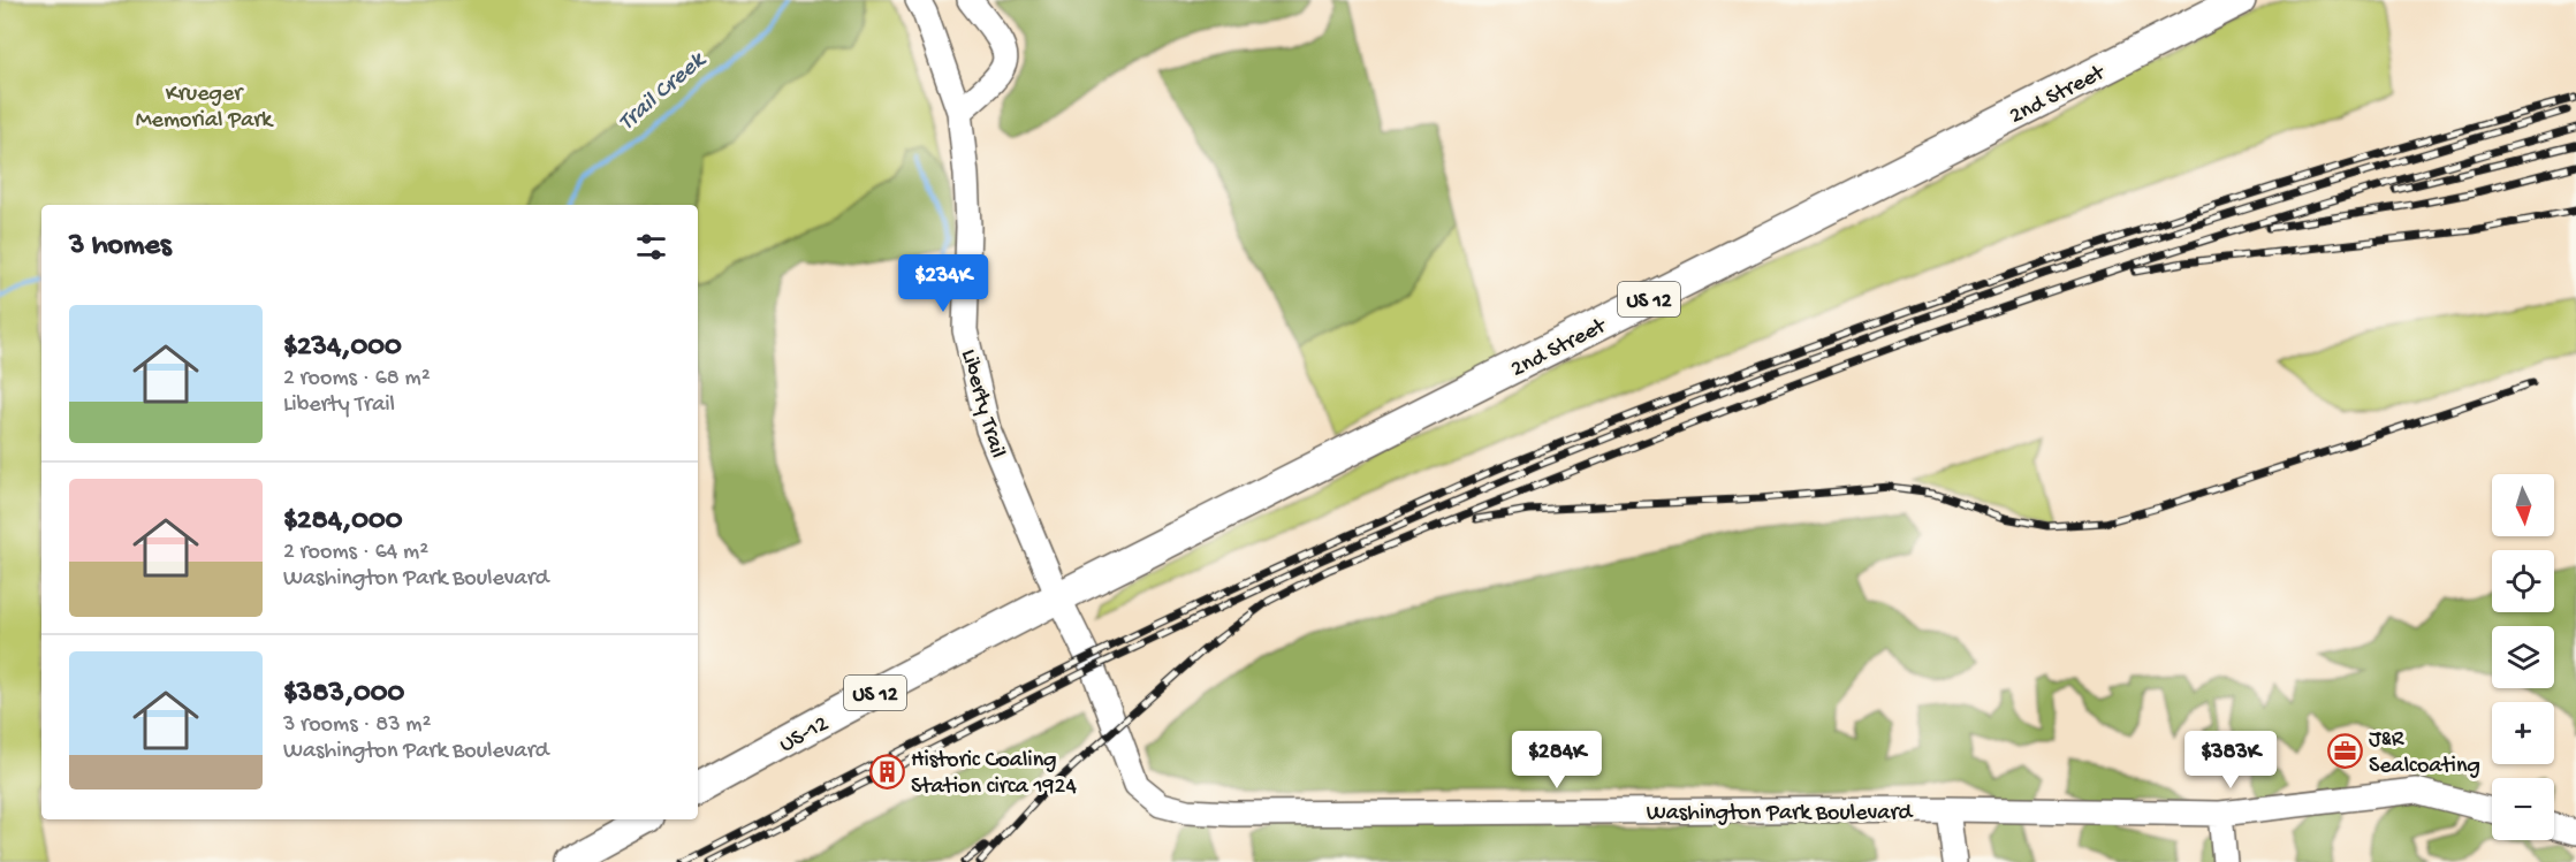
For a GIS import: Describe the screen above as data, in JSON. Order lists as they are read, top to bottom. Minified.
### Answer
{"streets":{"main road":["2nd Street","US 12","US-12"],"street":["Liberty Trail","Washington Park Boulevard"]},"crossings":[["2nd Street","Liberty Trail"],["2nd Street","US-12"],["2nd Street","Washington Park Boulevard"],["Liberty Trail","US-12"],["Liberty Trail","Washington Park Boulevard"],["US-12","Washington Park Boulevard"]],"water":["Trail Creek"],"parks":["Krueger Memorial Park"],"places":{"office":["J&R Sealcoating"],"building":["Historic Coaling Station circa 1924"]},"north":"bottom","page":{"heading":"3 homes","price":["$234K","$284K","$383K"],"list":[{"name":"$234,000","note":"2 rooms · 68 m² · Liberty Trail"},{"name":"$284,000","note":"2 rooms · 64 m² · Washington Park Boulevard"},{"name":"$383,000","note":"3 rooms · 83 m² · Washington Park Boulevard"}],"map_buttons":["+","−"]}}
